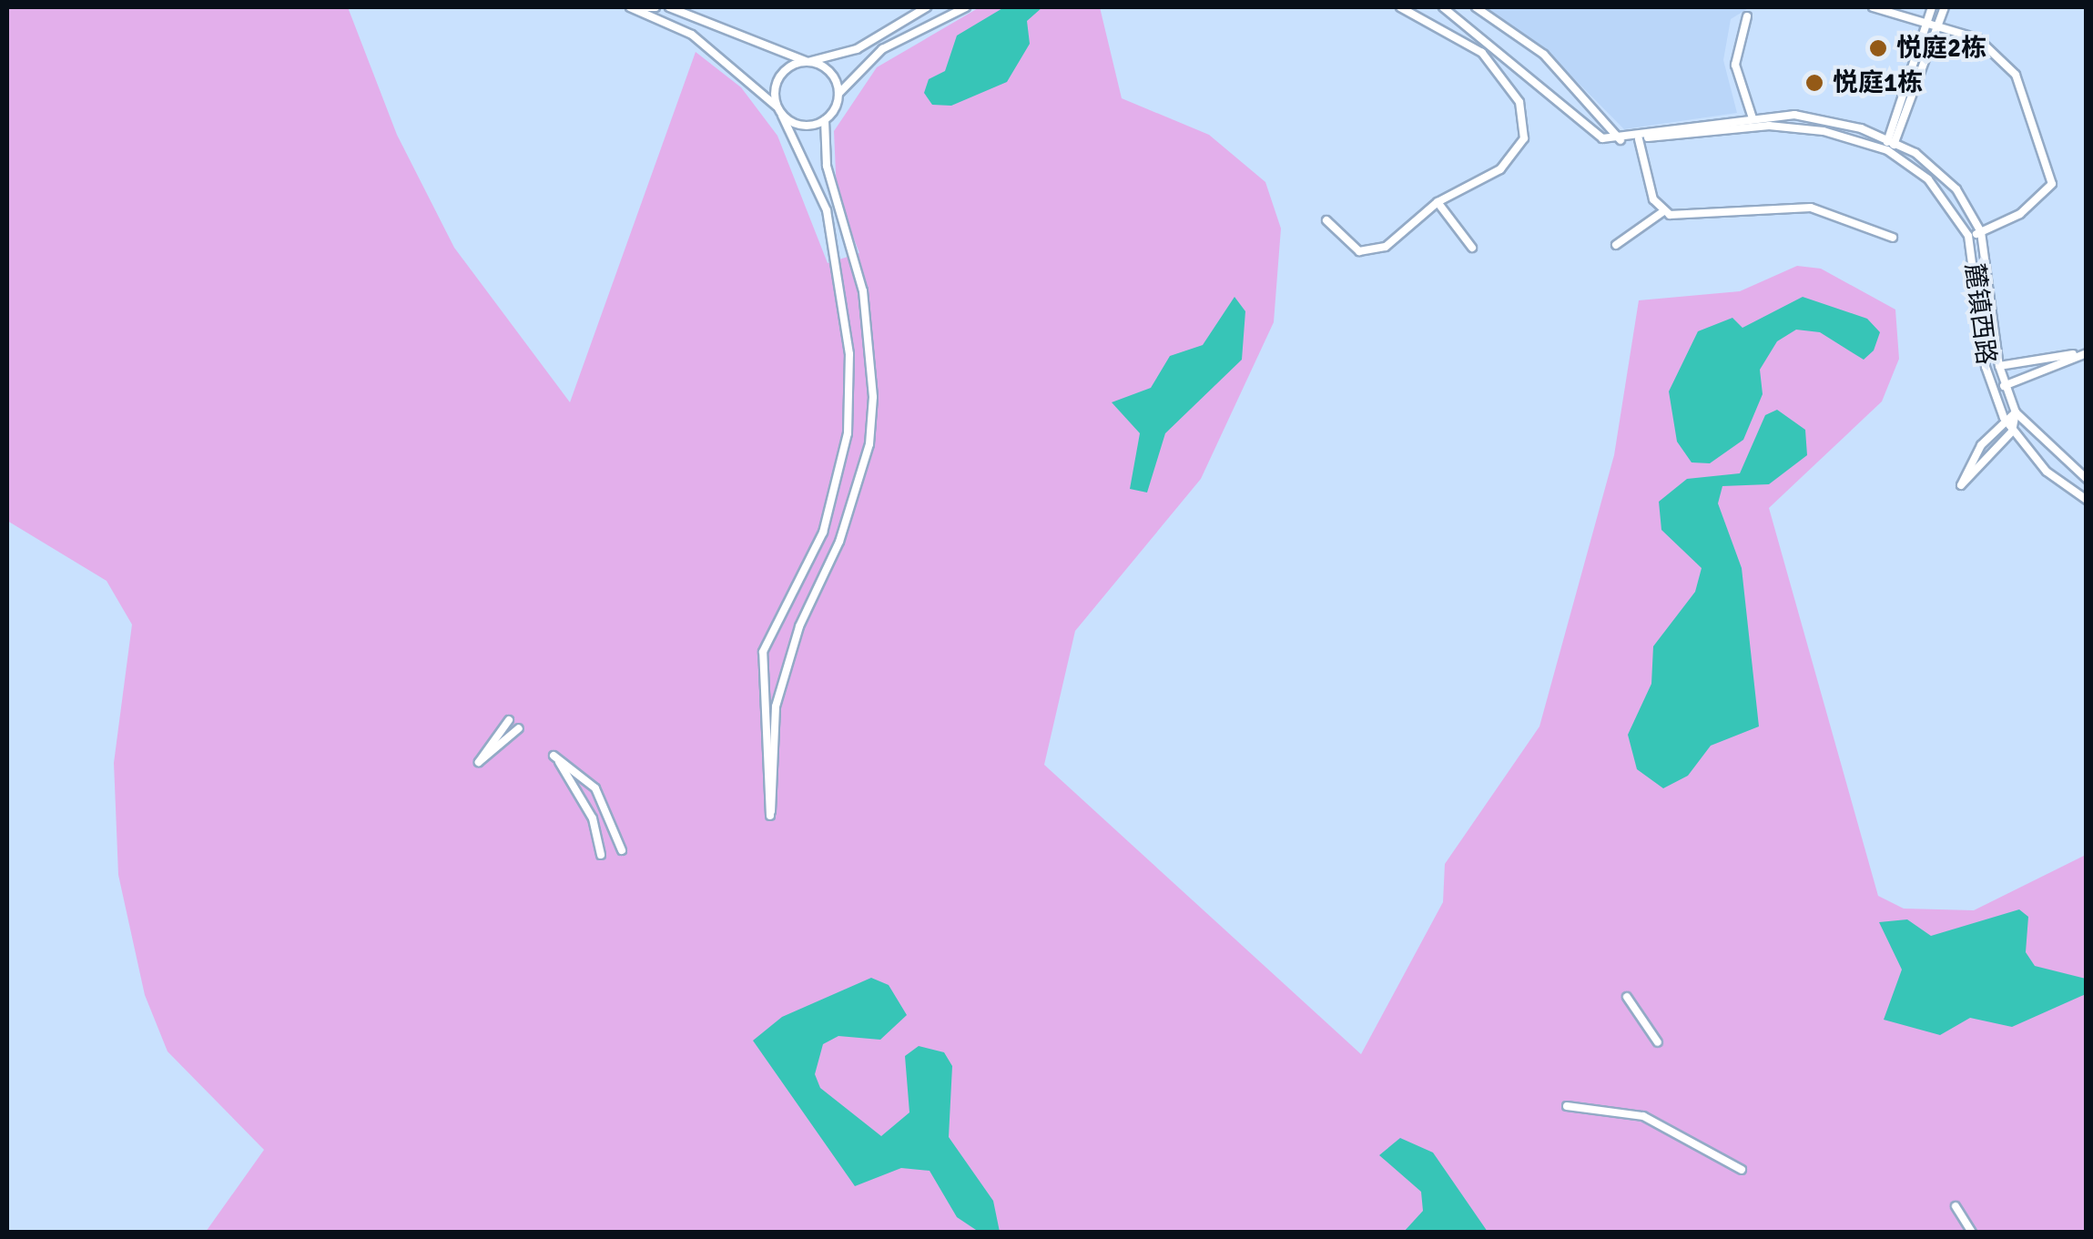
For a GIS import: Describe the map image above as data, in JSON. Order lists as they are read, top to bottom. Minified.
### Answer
{"streets":{"street":["麓镇西路"]},"places":["悦庭2栋","悦庭1栋"]}
